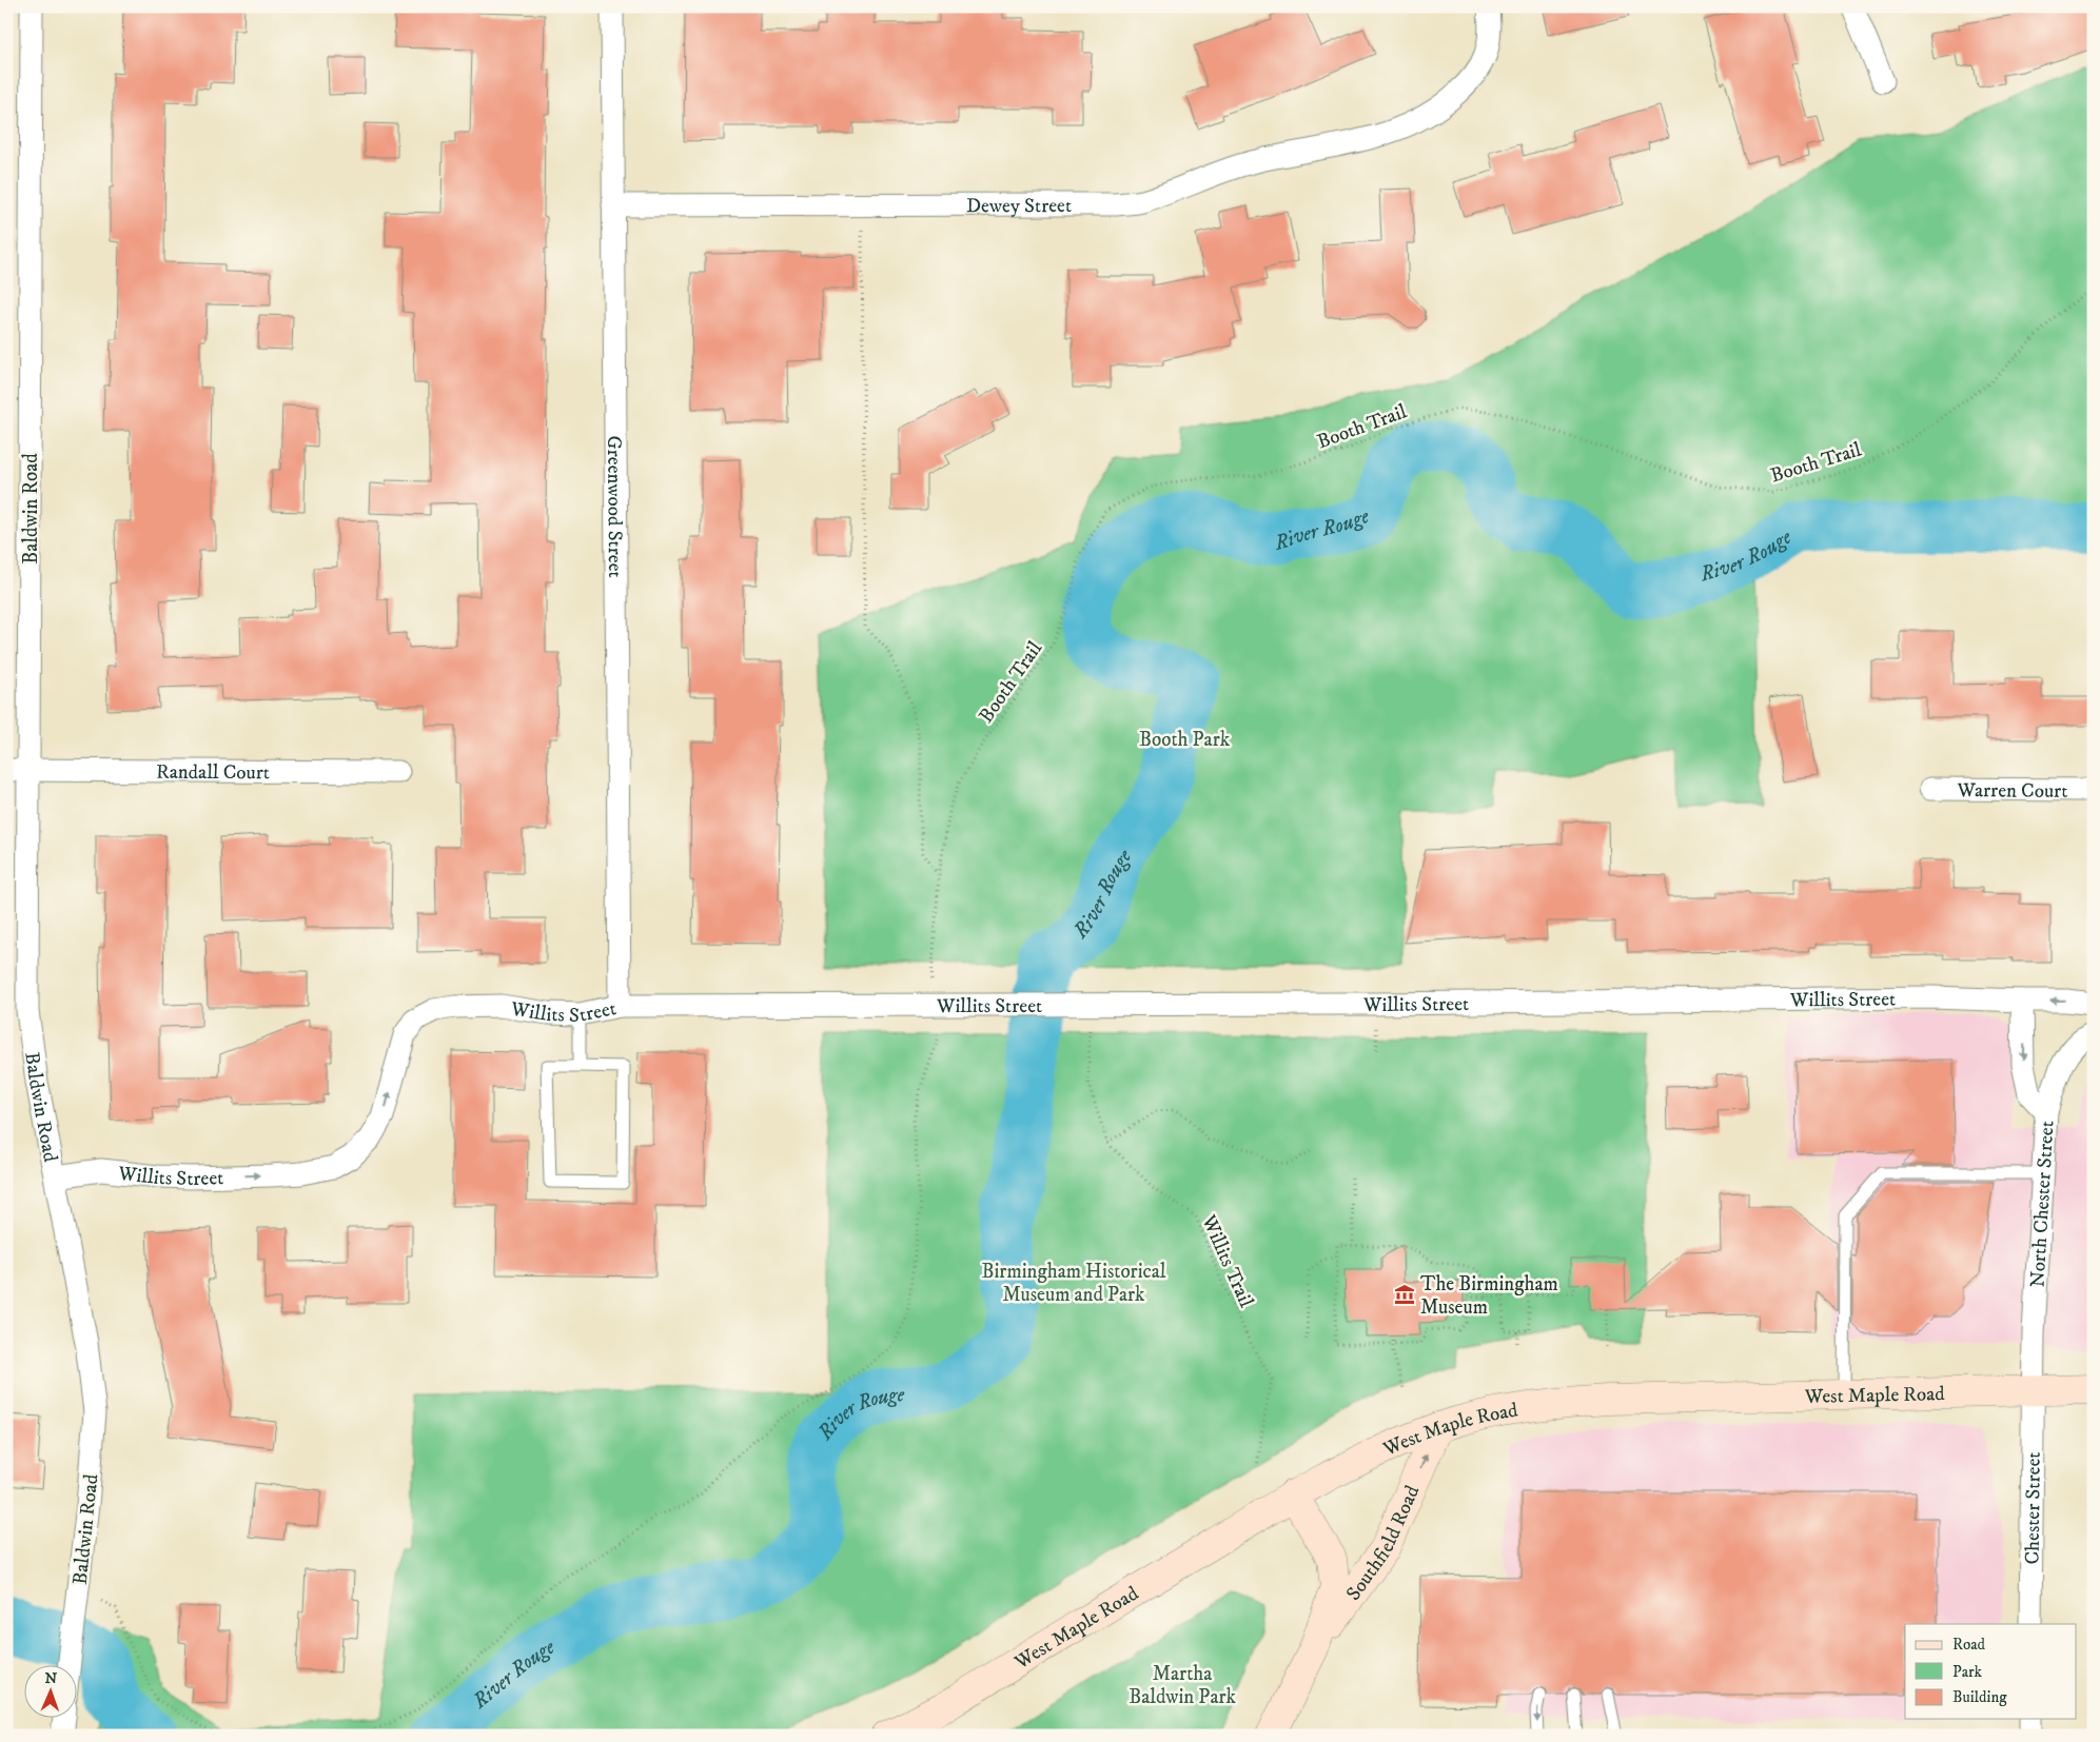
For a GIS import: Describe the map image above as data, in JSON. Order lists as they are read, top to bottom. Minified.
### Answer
{"streets":{"main road":["West Maple Road","Southfield Road"],"street":["Dewey Street","Greenwood Street","Baldwin Road","Randall Court","Warren Court","Willits Street","North Chester Street","Chester Street"],"path":["Booth Trail","Willits Trail"]},"crossings":[["Dewey Street","Greenwood Street"],["Booth Trail","Willits Street"],["Greenwood Street","Willits Street"],["Baldwin Road","Randall Court"],["Baldwin Road","Willits Street"],["Willits Street","Willits Trail"],["North Chester Street","West Maple Road"],["North Chester Street","Chester Street"],["West Maple Road","Chester Street"],["West Maple Road","Southfield Road"]],"one_way":["Southfield Road"],"water":["River Rouge"],"parks":["Booth Park","Birmingham Historical Museum and Park","Martha Baldwin Park"],"places":{"museum":["The Birmingham Museum"]},"legend":["Road","Park","Building"],"north":"top"}
